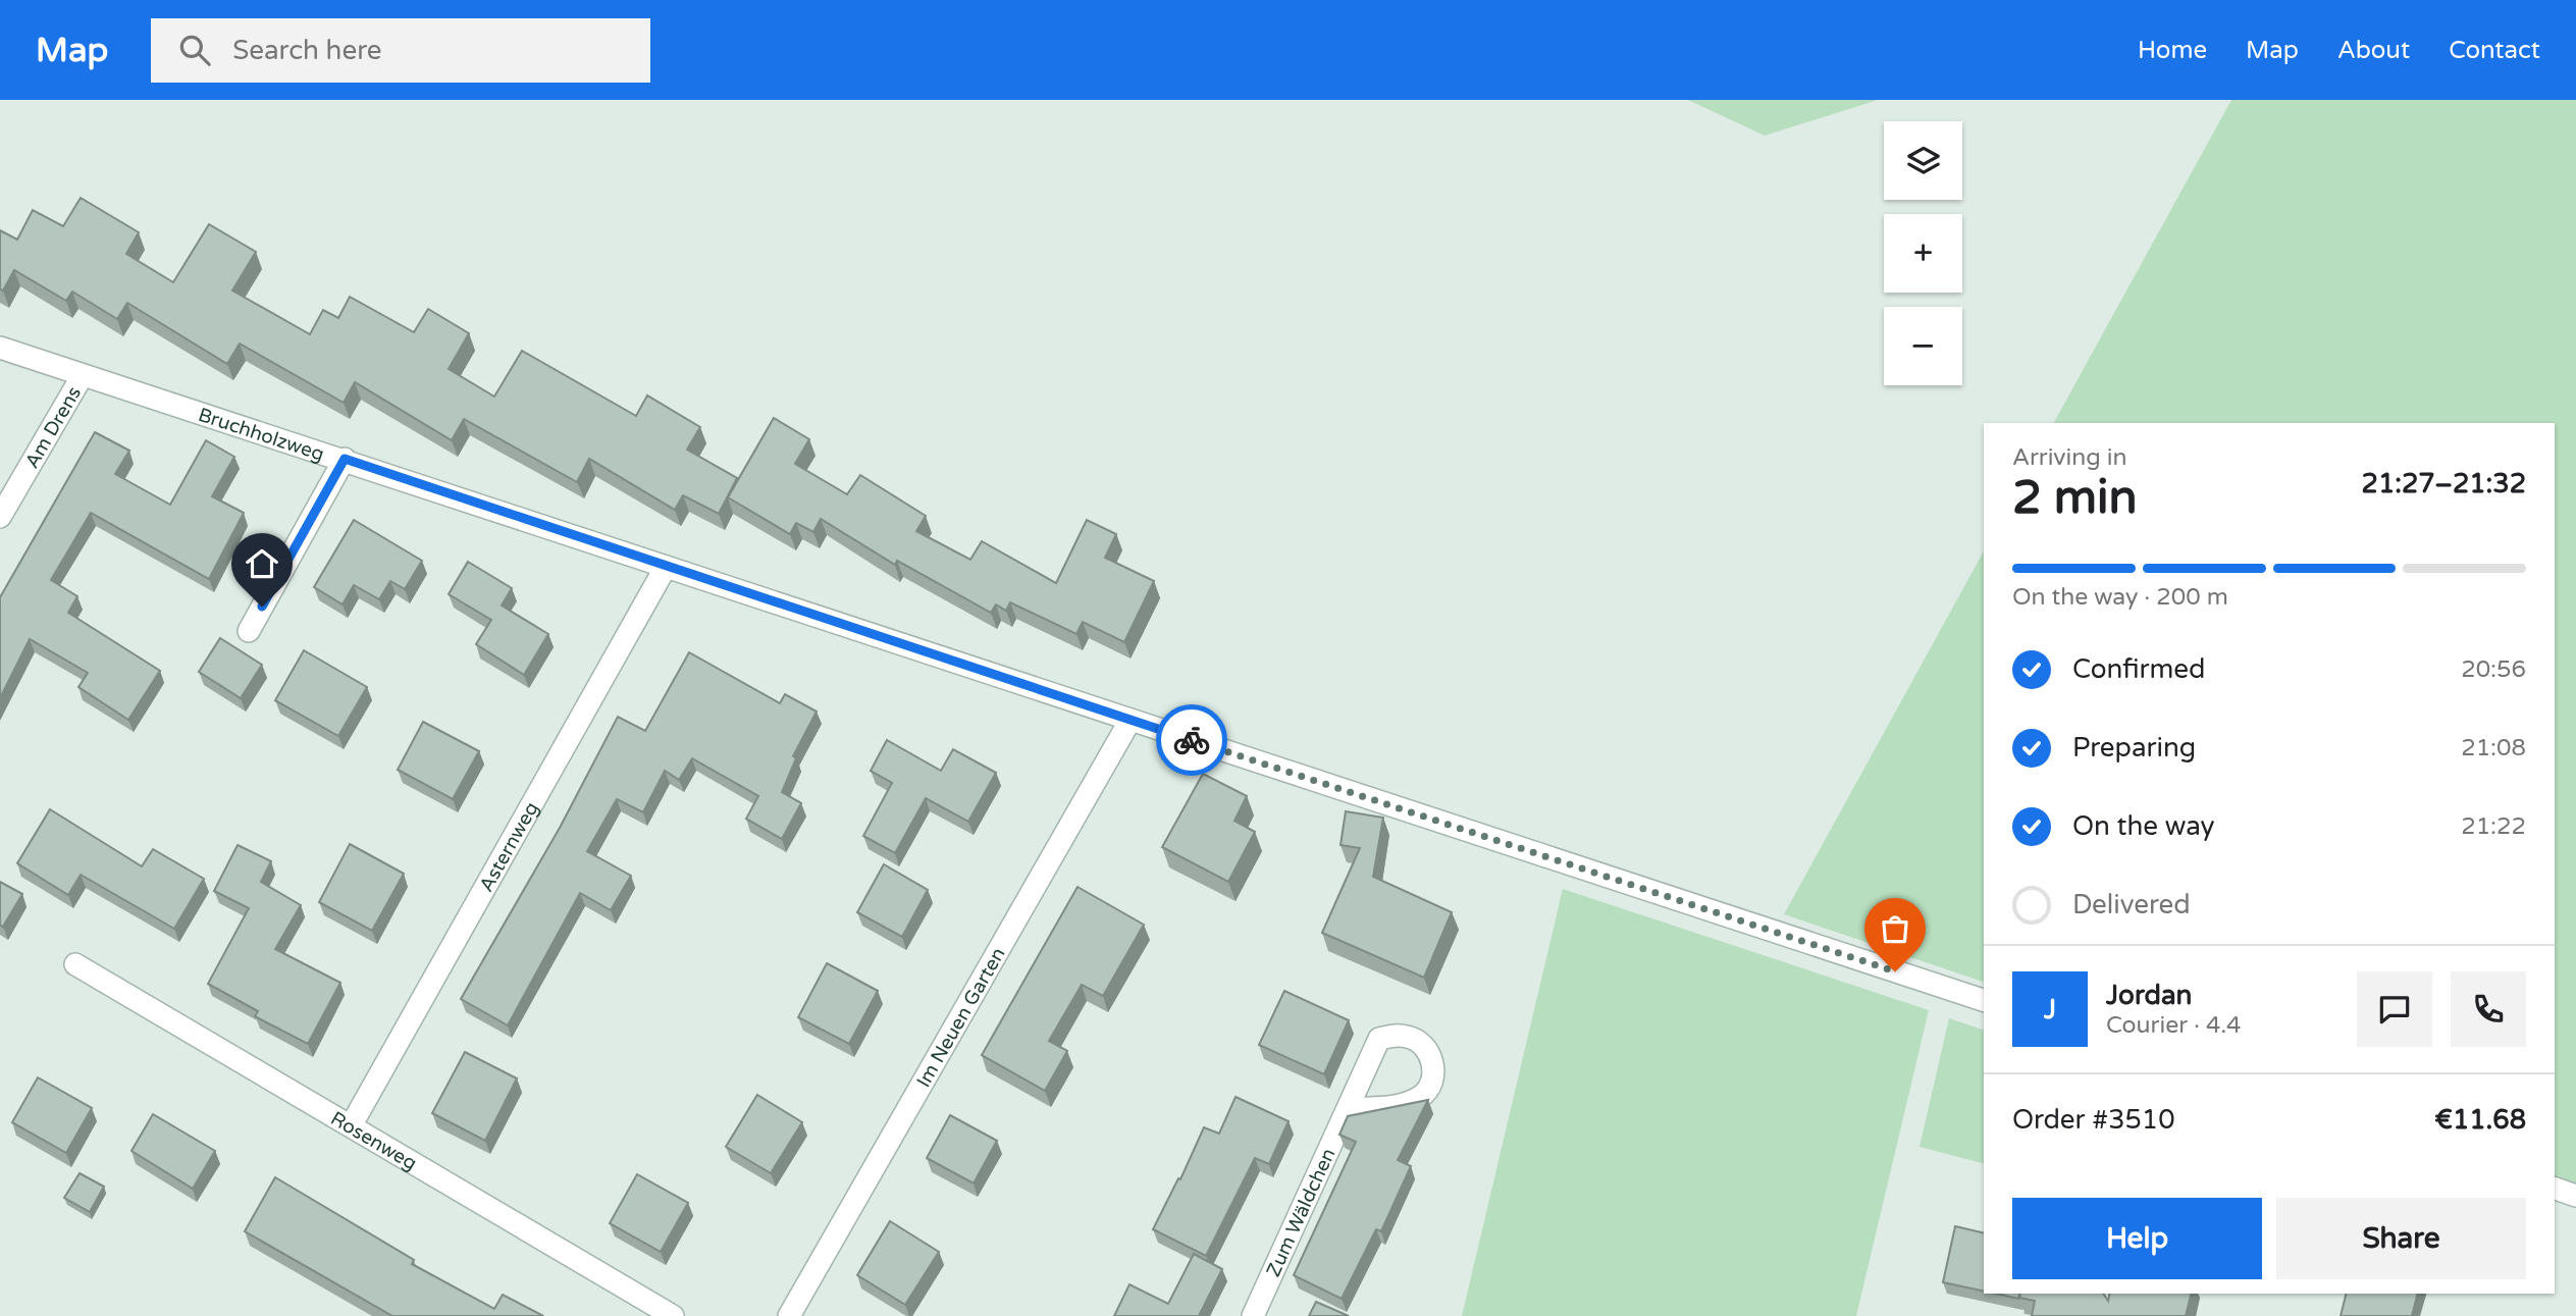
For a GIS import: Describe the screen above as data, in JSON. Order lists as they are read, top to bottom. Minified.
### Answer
{"streets":{"street":["Am Drens","Bruchholzweg","Asternweg","Im Neuen Garten","Rosenweg","Zum Wäldchen"]},"crossings":[["Am Drens","Bruchholzweg"],["Bruchholzweg","Asternweg"],["Bruchholzweg","Im Neuen Garten"],["Asternweg","Rosenweg"]],"page":{"header":"Map","search":"Search here","nav":["Home","Map","About","Contact"],"map_buttons":["+","−"],"heading":["2 min","Arriving in","21:27–21:32"],"panel":["Jordan","Courier · 4.4","Order #3510","€11.68"],"bar":"On the way · 200 m","list":[["Confirmed","20:56"],["Preparing","21:08"],["On the way","21:22"],"Delivered"],"round":"J","buttons":["Help","Share"]}}
